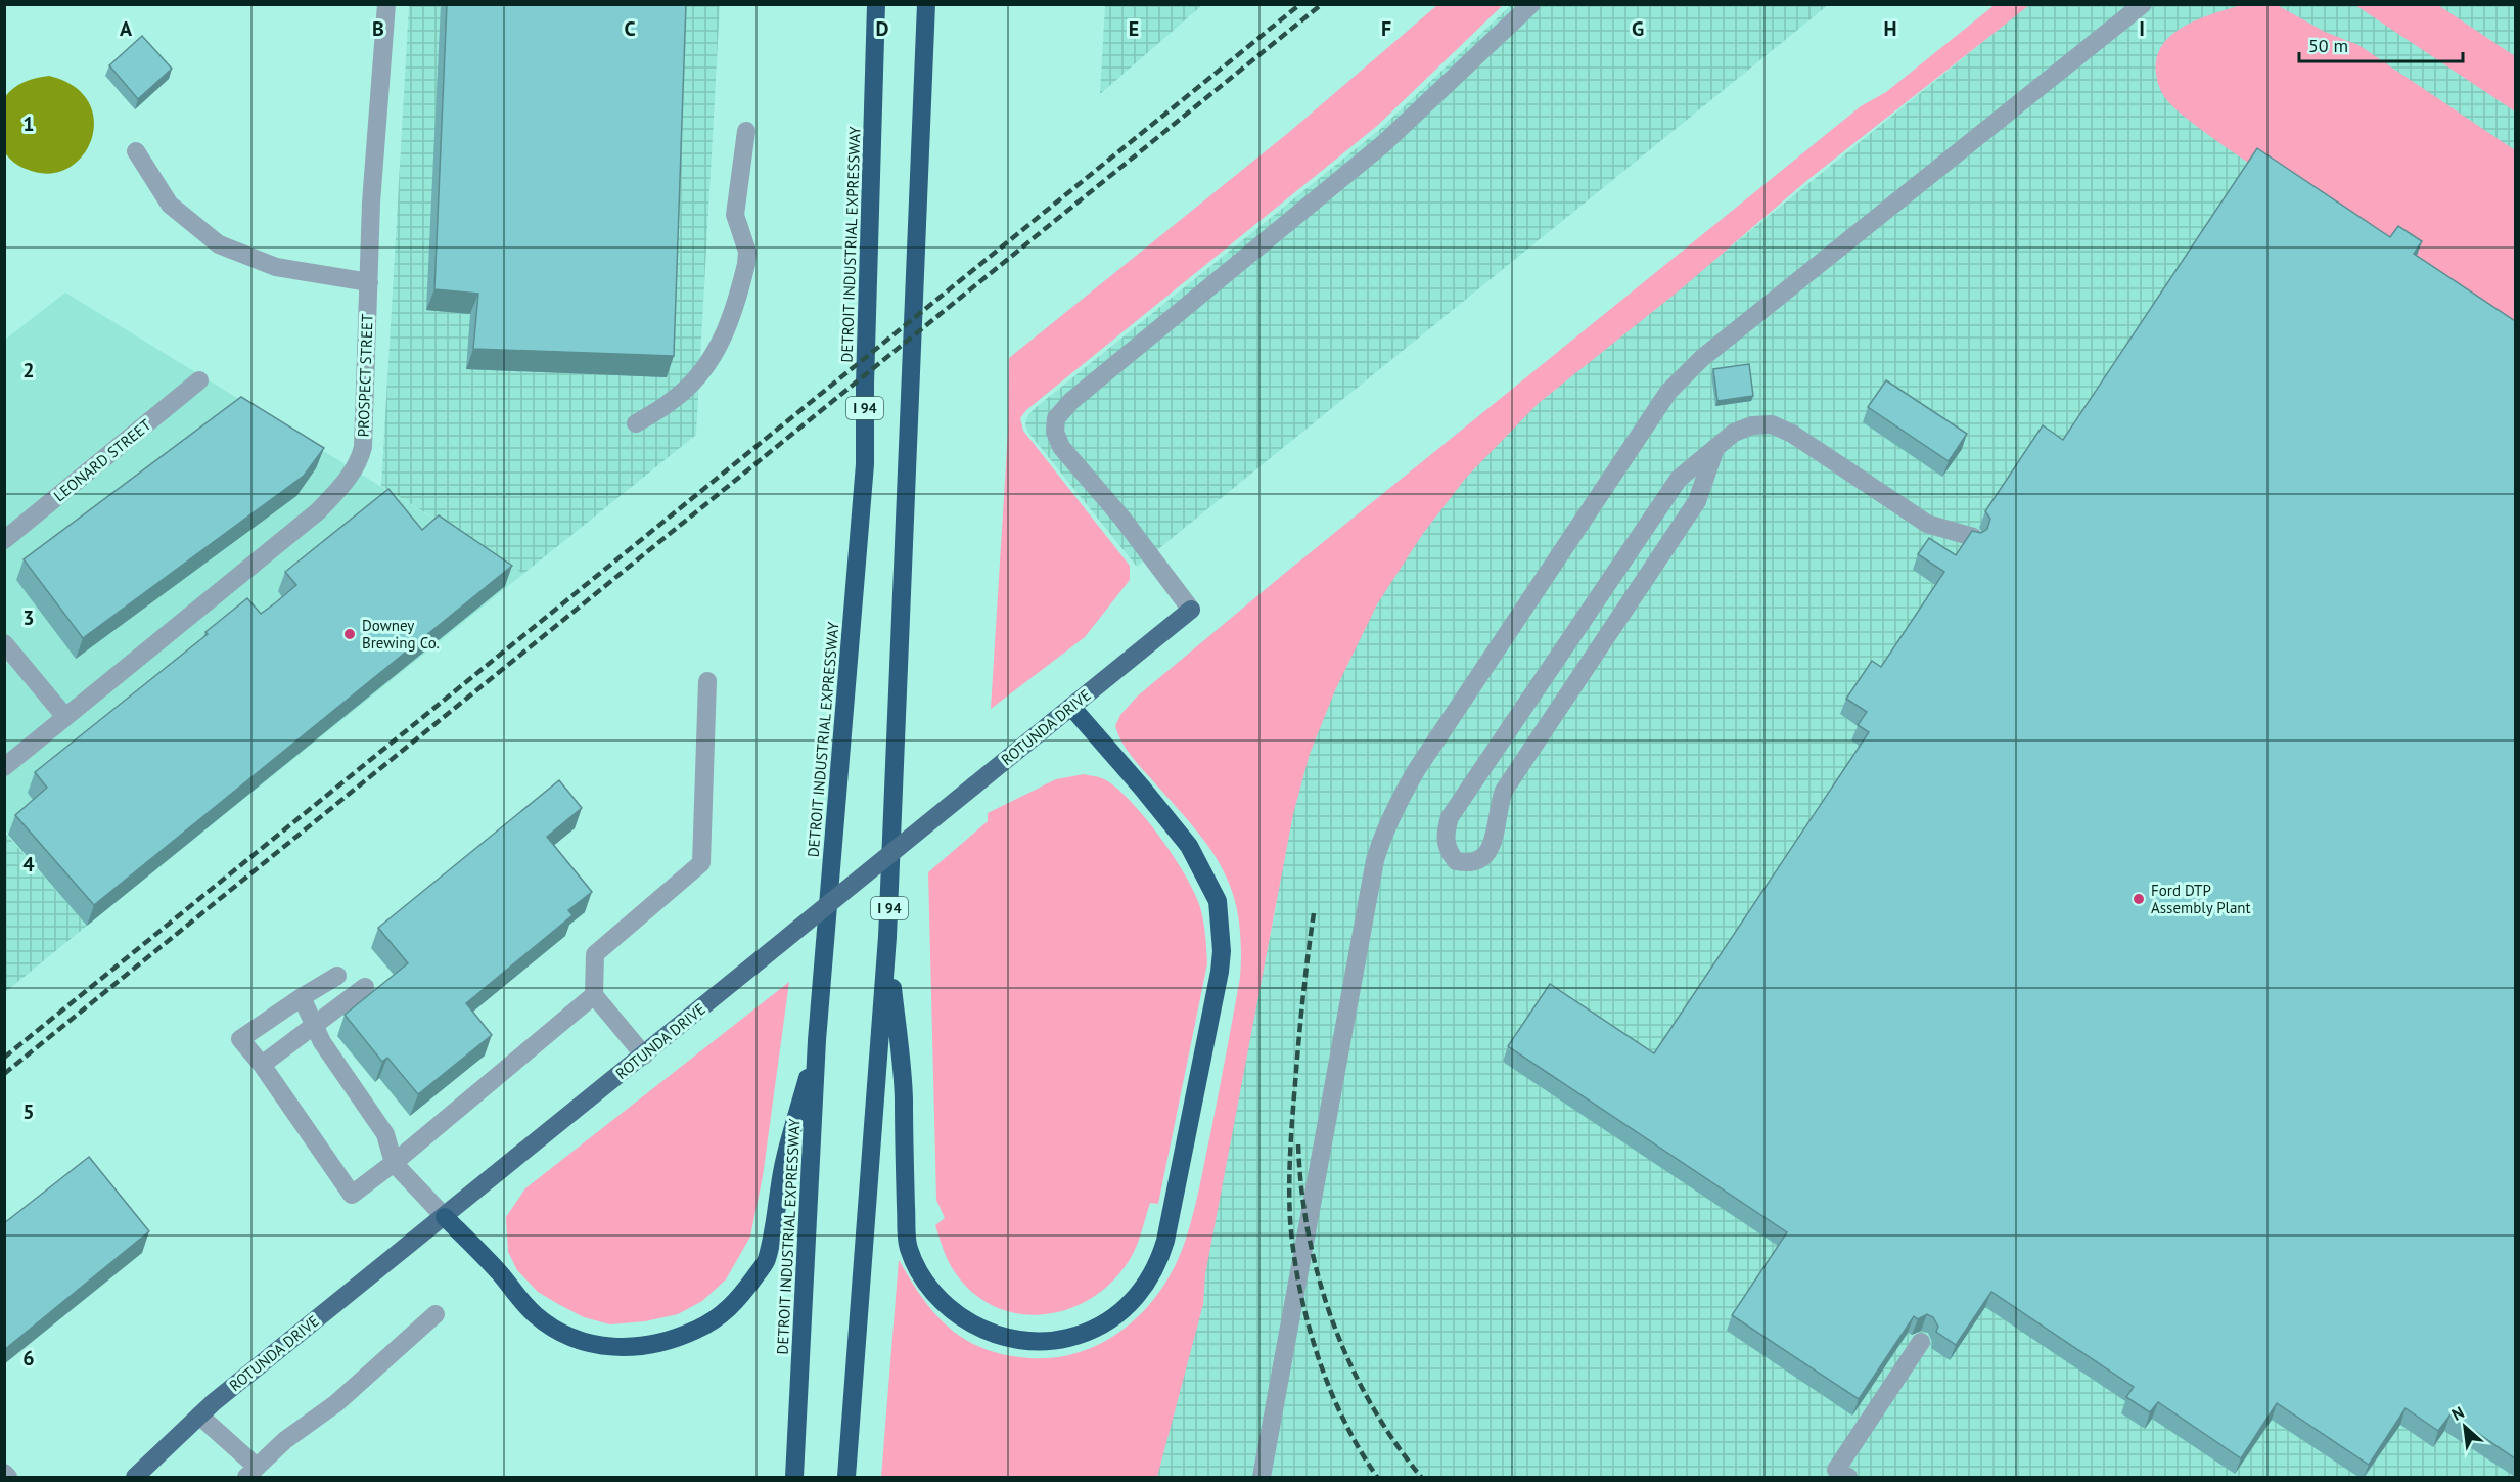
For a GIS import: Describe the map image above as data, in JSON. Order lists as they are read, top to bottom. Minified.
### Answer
{"streets":{"highway":["DETROIT INDUSTRIAL EXPRESSWAY","I 94"],"main road":["ROTUNDA DRIVE"],"street":["PROSPECT STREET","LEONARD STREET"]},"places":["Downey Brewing Co.","Ford DTP Assembly Plant"],"scale_bar":"50 m","north":"top left","grid":{"columns":["A","B","C","D","E","F","G","H","I"],"rows":["1","2","3","4","5","6"]}}
